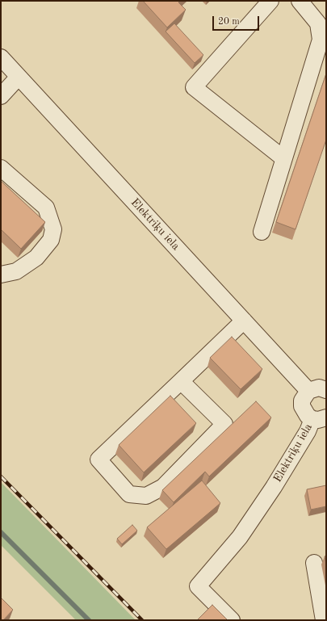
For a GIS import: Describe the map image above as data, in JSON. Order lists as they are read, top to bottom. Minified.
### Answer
{"streets":{"street":["Elektriķu iela"]},"scale_bar":"20 m"}
